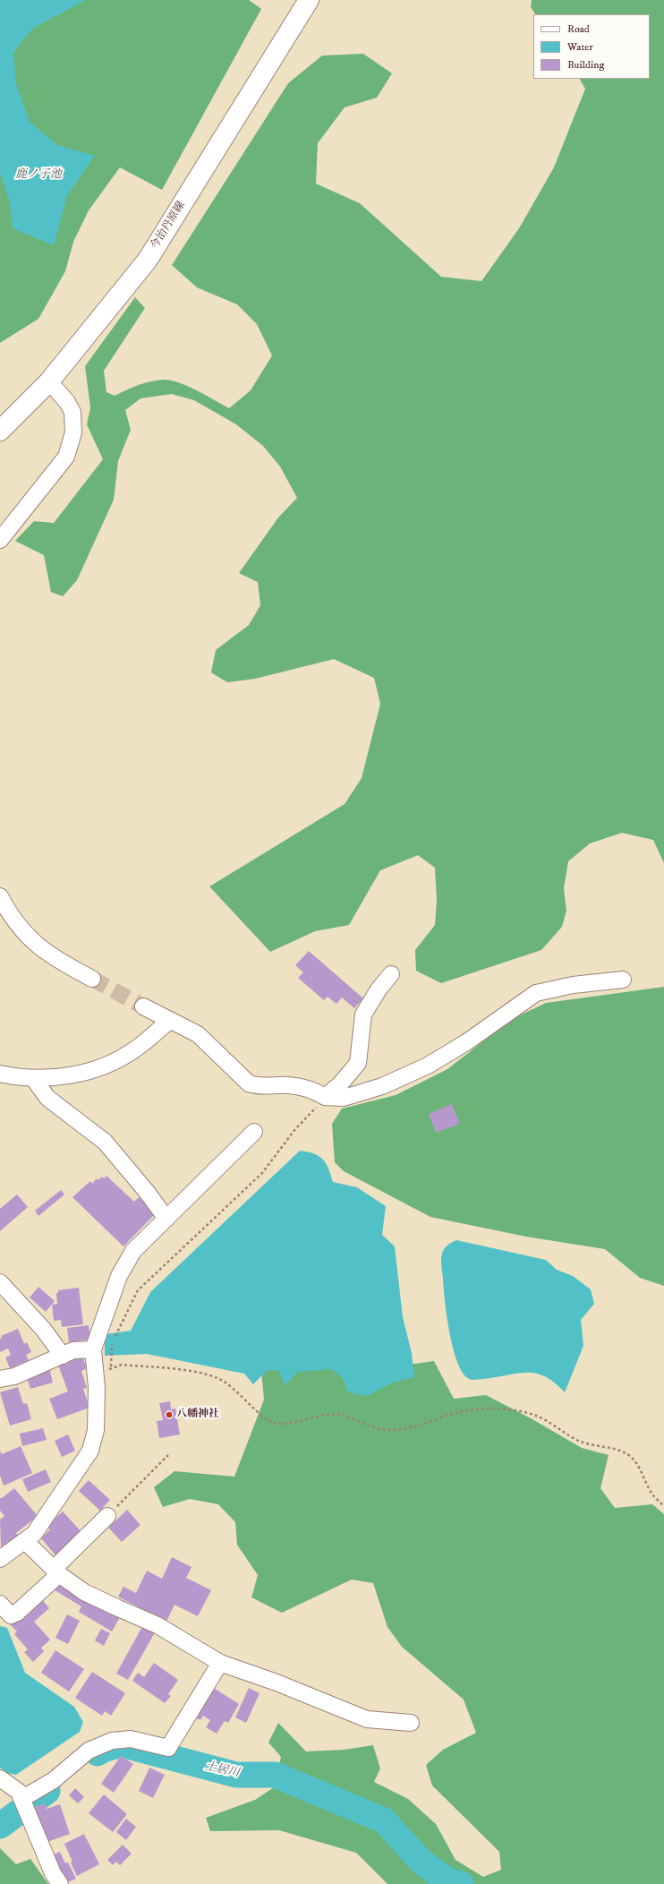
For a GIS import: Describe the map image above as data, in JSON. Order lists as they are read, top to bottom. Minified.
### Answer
{"streets":{"main road":["今治丹原線"]},"water":["鹿ノ子池","土居川"],"places":["八幡神社"],"legend":["Road","Water","Building"]}
